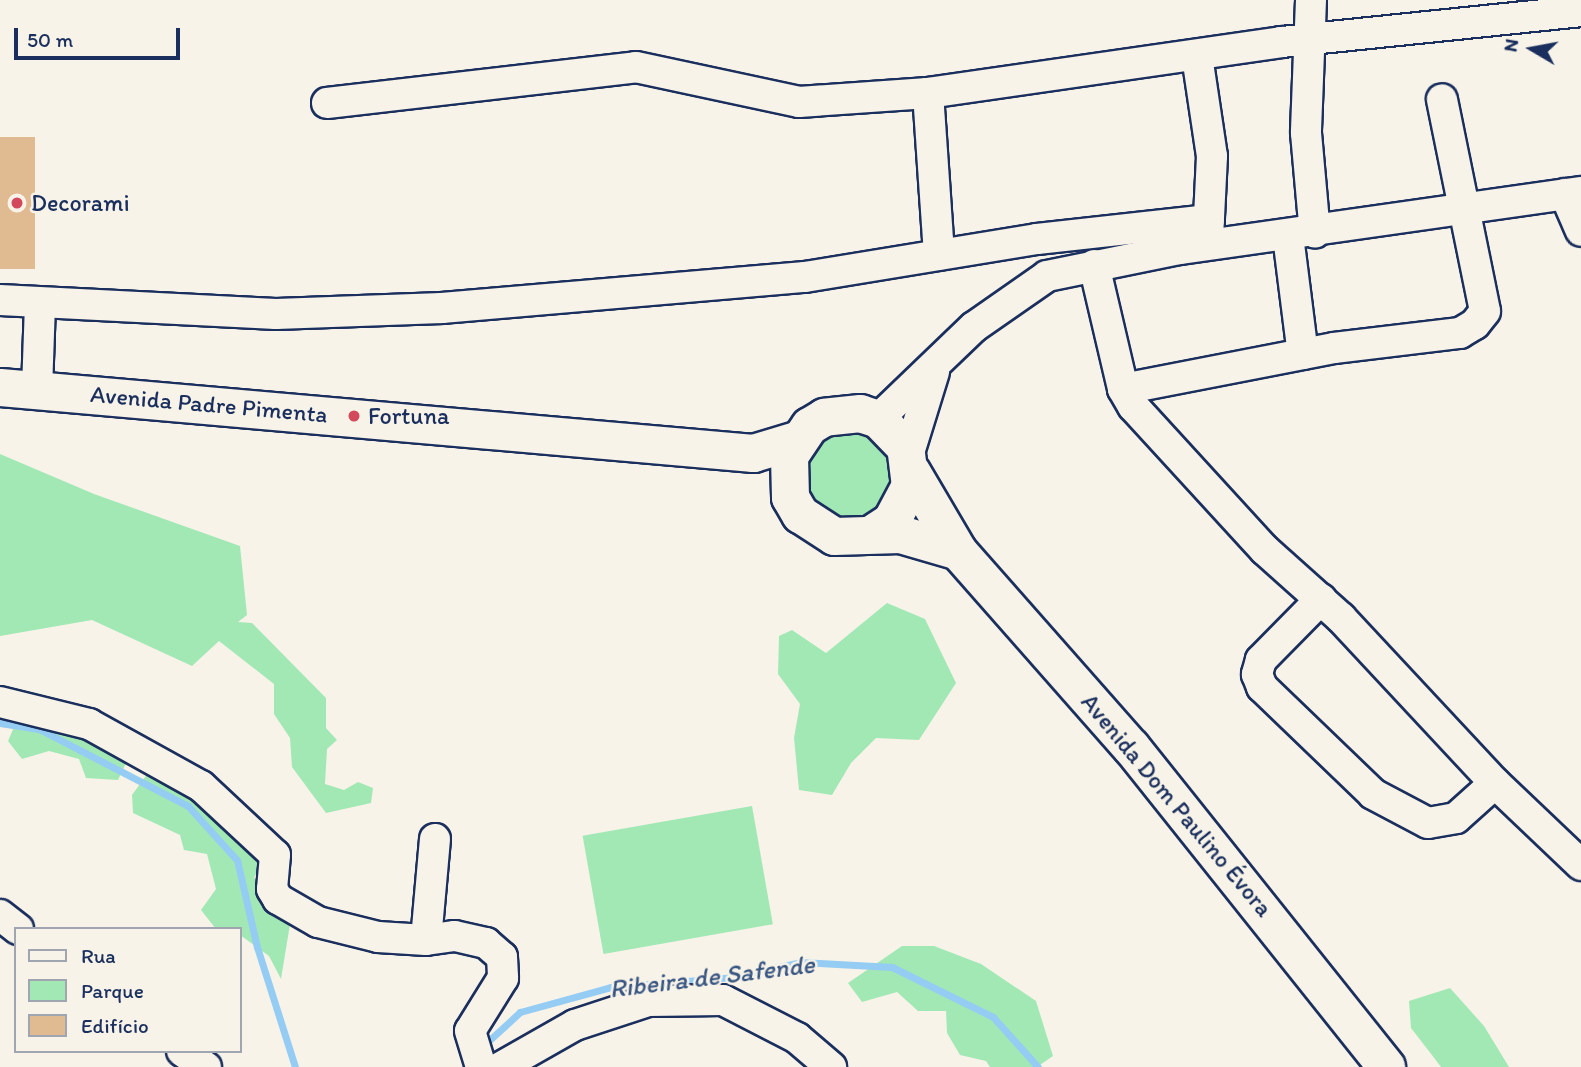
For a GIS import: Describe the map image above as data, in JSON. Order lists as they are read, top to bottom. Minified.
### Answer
{"streets":{"main road":["Avenida Padre Pimenta","Avenida Dom Paulino Évora"]},"water":["Ribeira de Safende"],"places":["Decorami","Fortuna"],"legend":["Rua","Parque","Edifício"],"scale_bar":"50 m","north":"left"}
